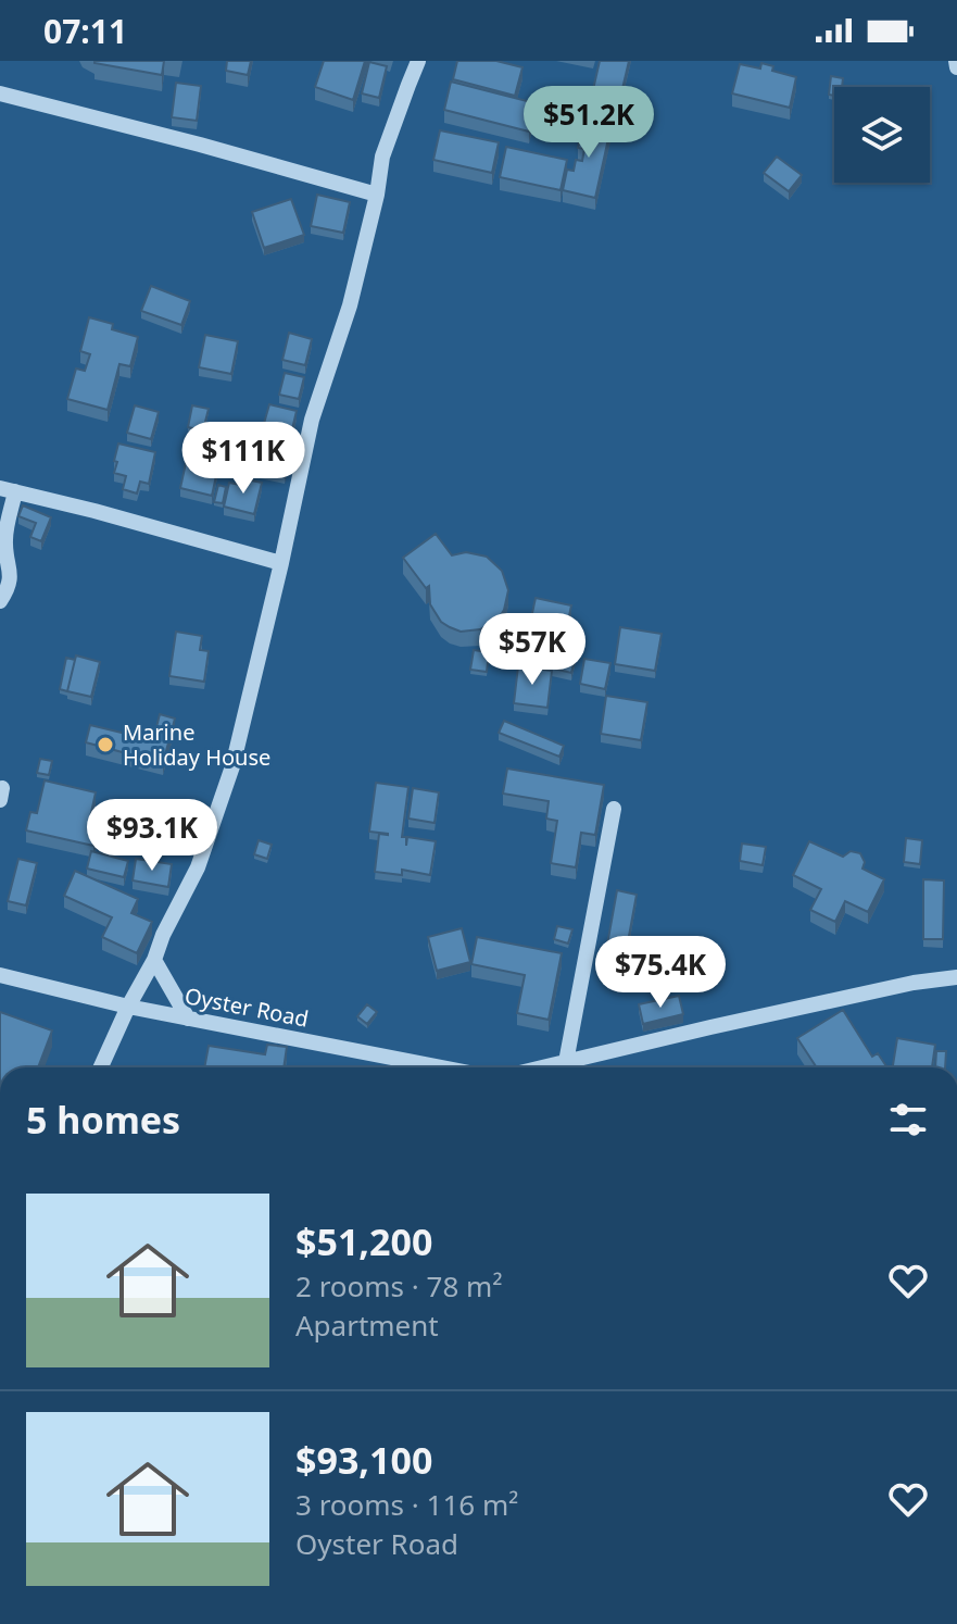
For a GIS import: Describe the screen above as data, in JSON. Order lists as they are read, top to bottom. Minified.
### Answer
{"streets":{"street":["Oyster Road"]},"places":["Marine Holiday House"],"page":{"status":"07:11","price":["$51.2K","$111K","$57K","$93.1K","$75.4K"],"heading":"5 homes","list":[{"name":"$51,200","note":"2 rooms · 78 m² · Apartment"},{"name":"$93,100","note":"3 rooms · 116 m² · Oyster Road"}]}}
